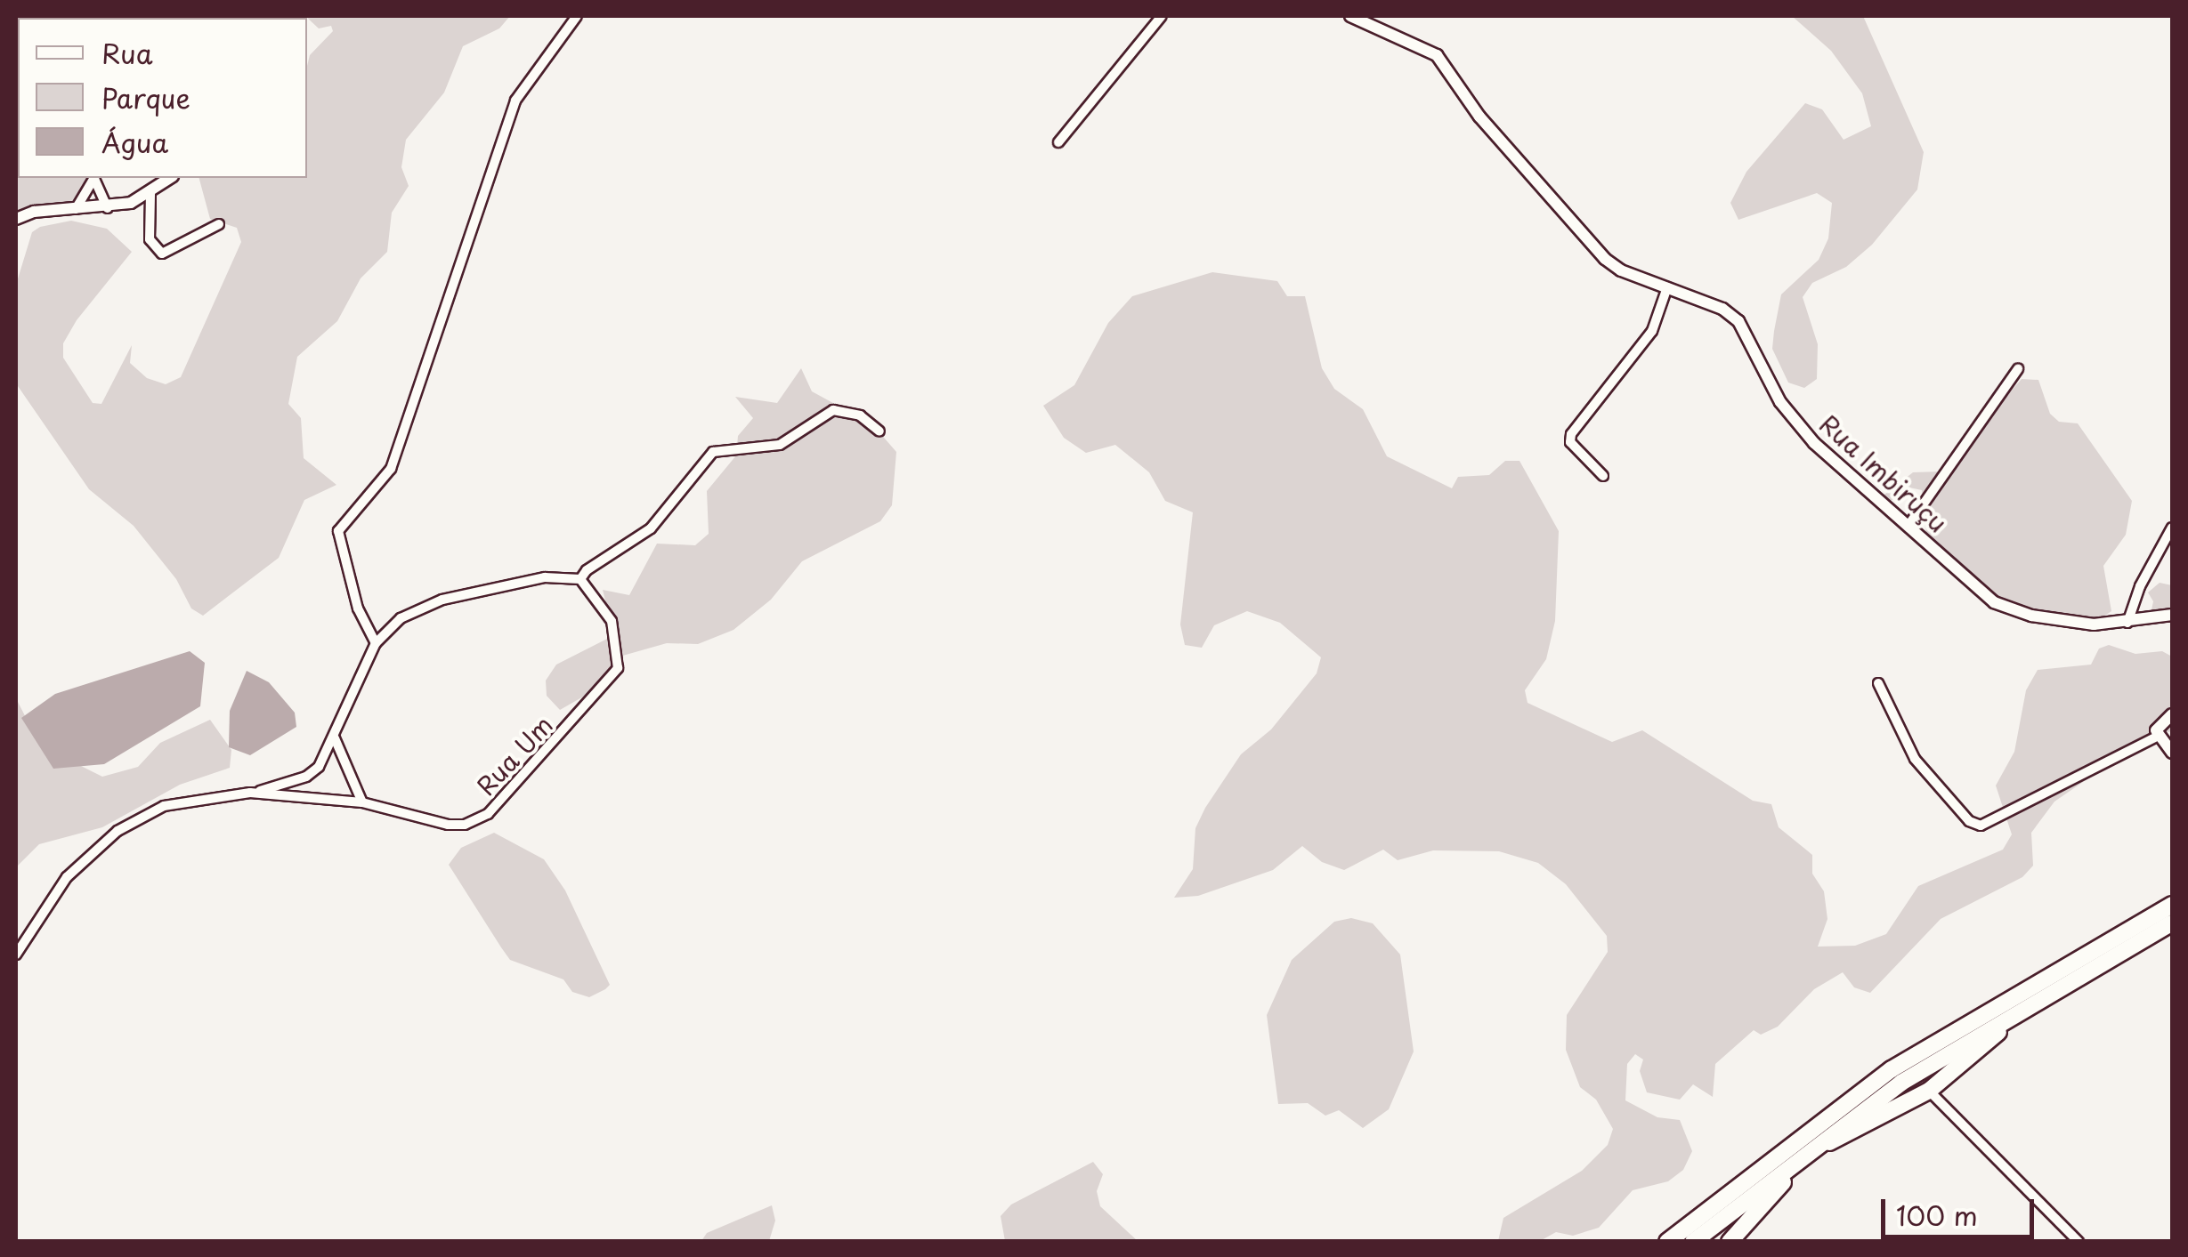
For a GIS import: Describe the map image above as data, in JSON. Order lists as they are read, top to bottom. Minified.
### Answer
{"streets":{"street":["Rua Imbiruçu","Rua Um"]},"legend":["Rua","Parque","Água"],"scale_bar":"100 m"}
